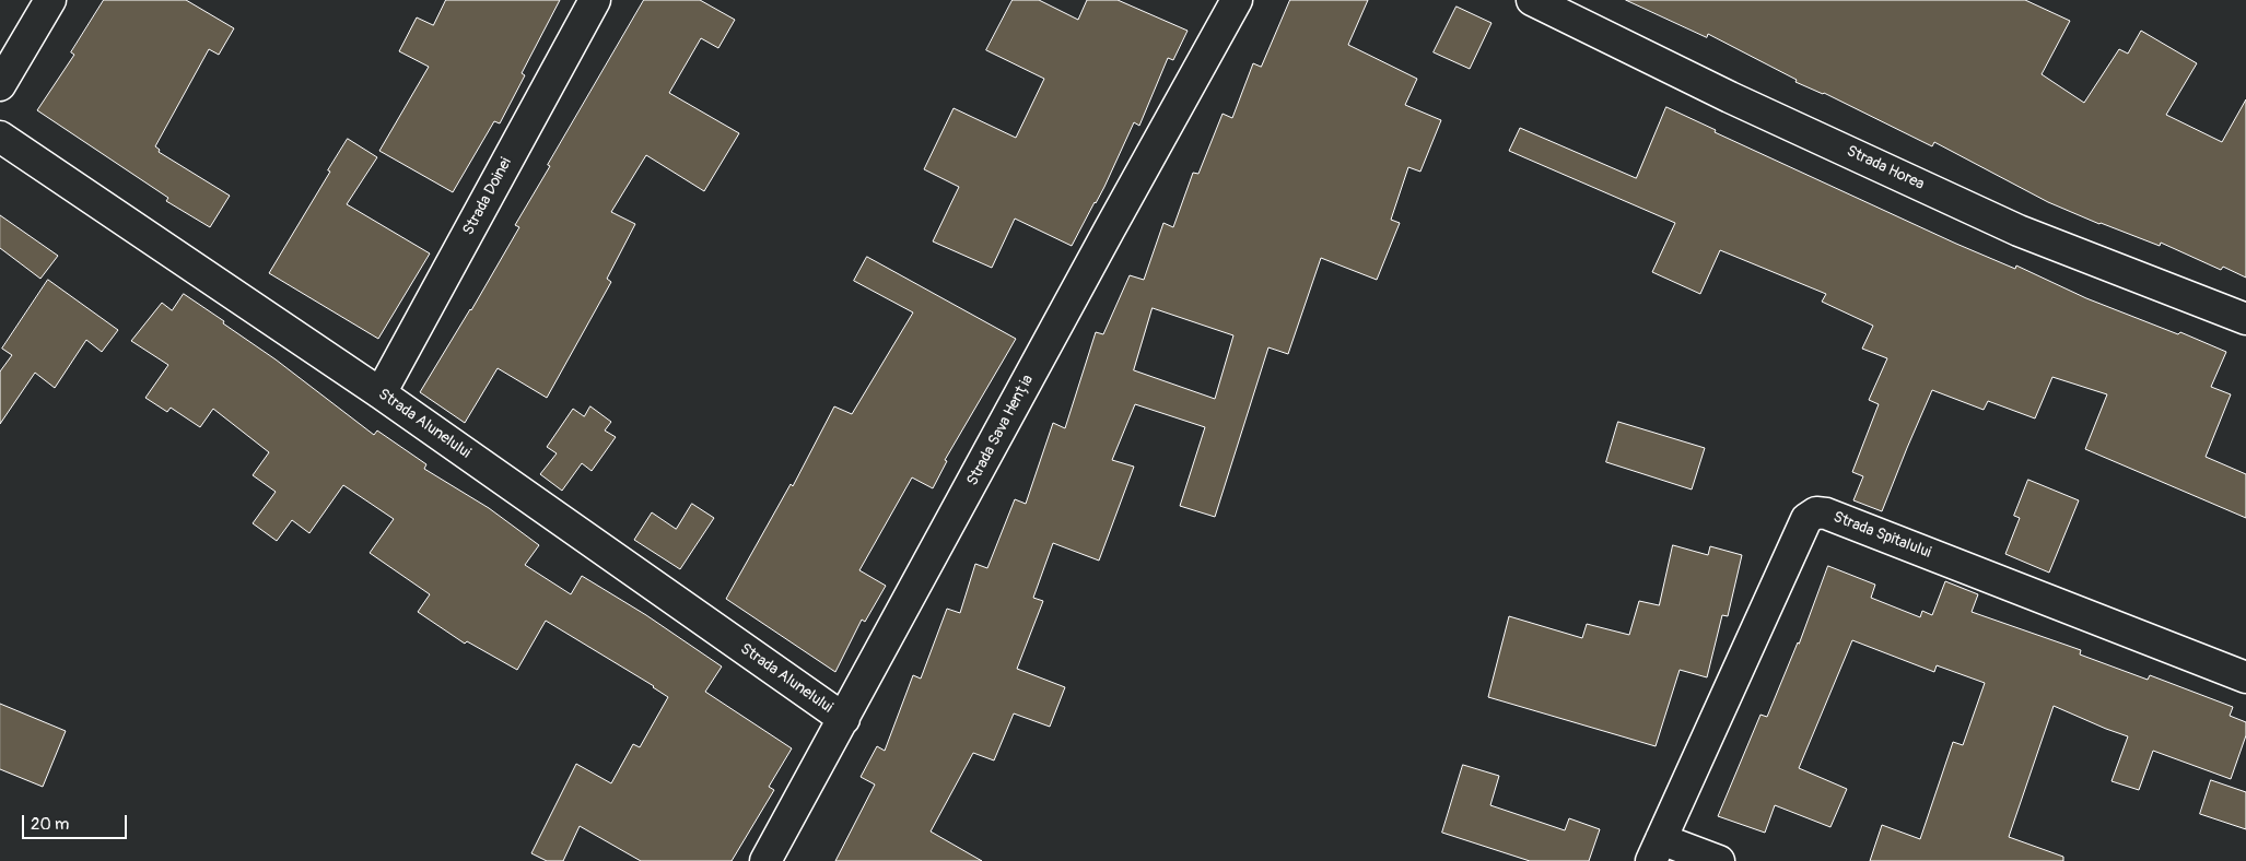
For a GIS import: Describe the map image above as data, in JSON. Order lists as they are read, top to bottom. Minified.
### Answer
{"streets":{"street":["Strada Horea","Strada Doinei","Strada Alunelului","Strada Sava Henția","Strada Spitalului"]},"crossings":[["Strada Doinei","Strada Alunelului"],["Strada Alunelului","Strada Sava Henția"]],"scale_bar":"20 m"}
